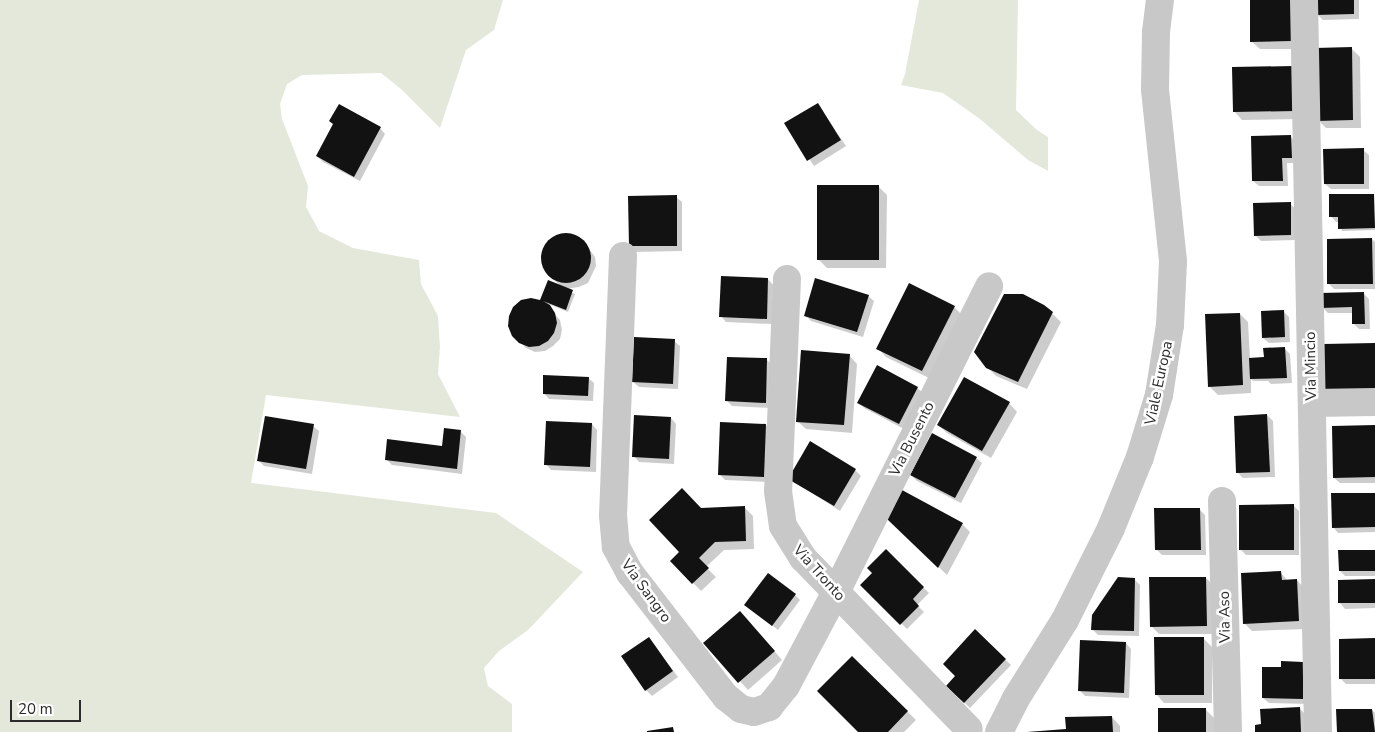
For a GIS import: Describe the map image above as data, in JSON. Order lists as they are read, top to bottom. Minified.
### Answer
{"streets":{"street":["Via Mincio","Viale Europa","Via Busento","Via Tronto","Via Sangro","Via Aso"]},"crossings":[["Via Busento","Via Tronto"],["Via Busento","Via Sangro"],["Via Tronto","Via Sangro"]],"scale_bar":"20 m"}
